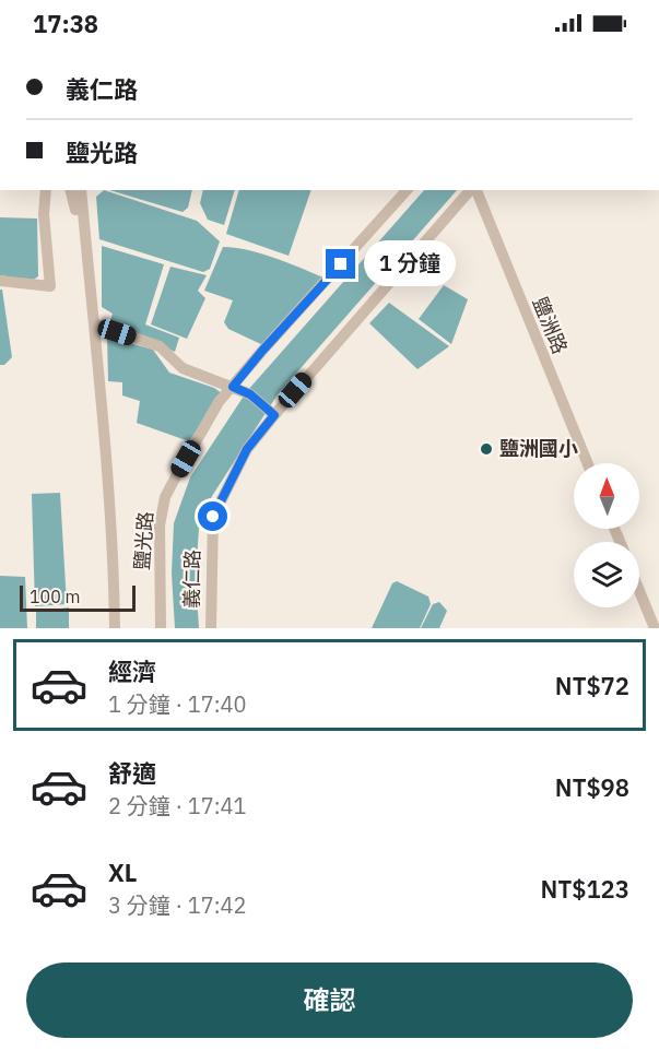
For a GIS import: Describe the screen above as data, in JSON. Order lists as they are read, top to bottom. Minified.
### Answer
{"streets":{"street":["鹽洲路","鹽光路","義仁路"]},"places":["鹽洲國小"],"scale_bar":"100 m","north":"top","page":{"status":"17:38","banner":["義仁路","鹽光路"],"bubble":"1 分鐘","scale":"100 m","list":[{"name":"經濟","note":"1 分鐘 · 17:40","value":"NT$72"},{"name":"舒適","note":"2 分鐘 · 17:41","value":"NT$98"},{"name":"XL","note":"3 分鐘 · 17:42","value":"NT$123"}],"buttons":"確認"}}
